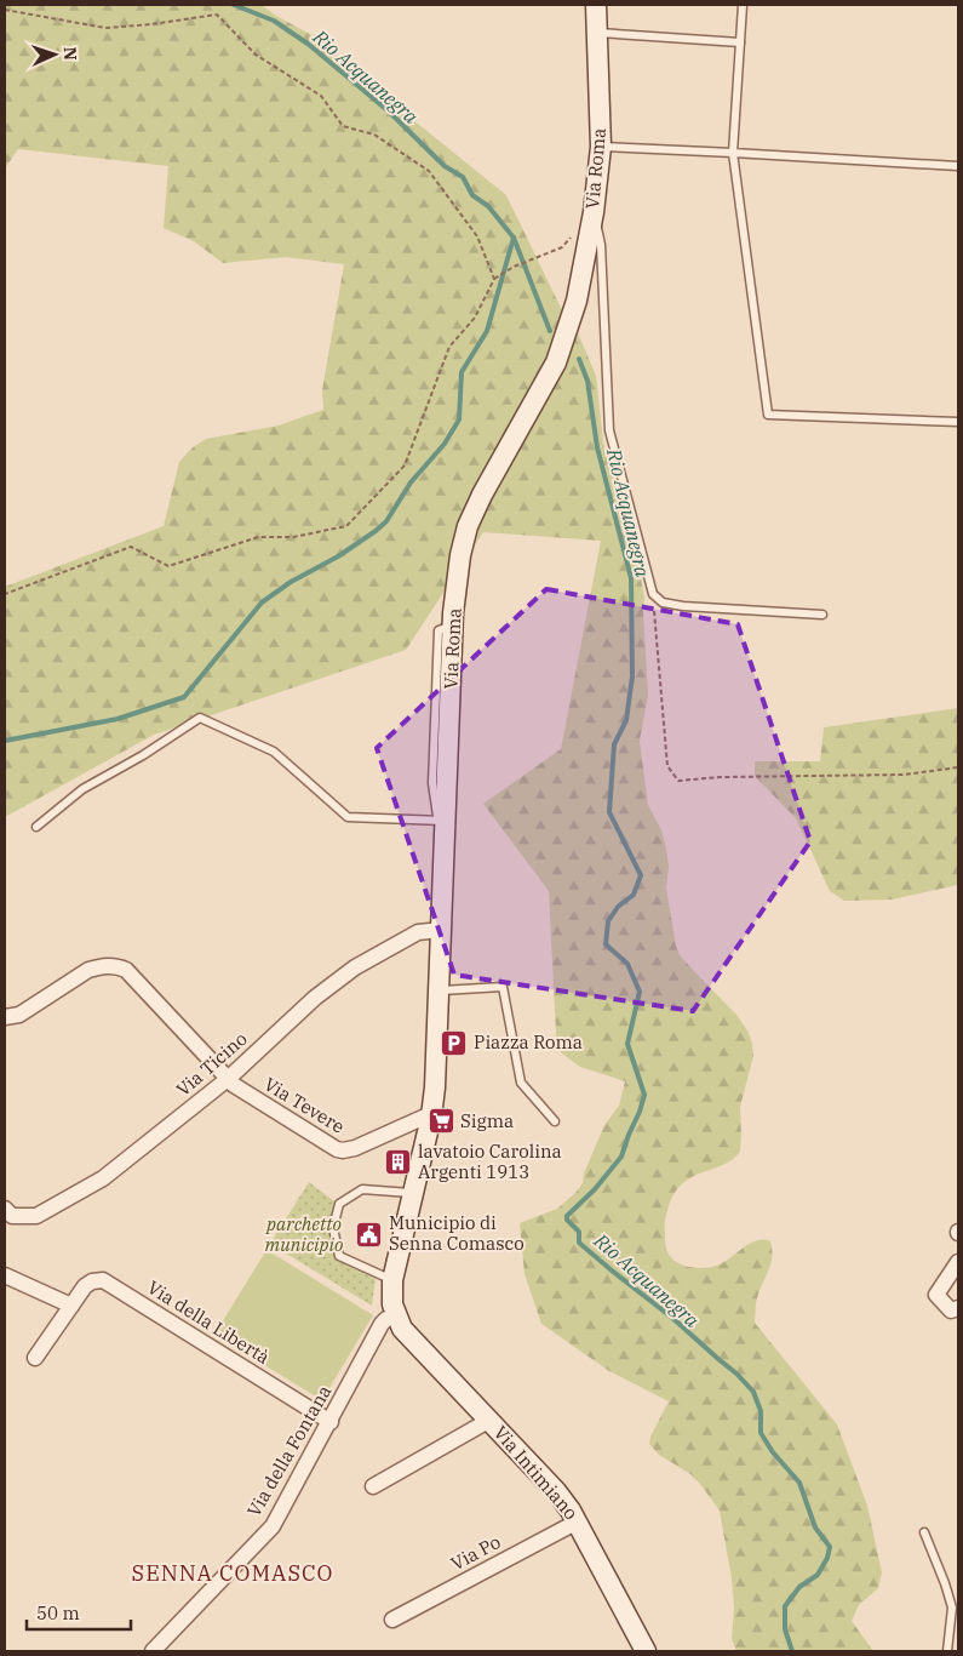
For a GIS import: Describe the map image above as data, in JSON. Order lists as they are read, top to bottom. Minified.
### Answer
{"streets":{"street":["Via Roma","Via Ticino","Via Tevere","Via della Libertà","Via della Fontana","Via Intimiano","Via Po"]},"crossings":[["Via Roma","Via Ticino"],["Via Roma","Via Tevere"],["Via Roma","Via della Fontana"],["Via Roma","Via Intimiano"],["Via Ticino","Via Tevere"],["Via della Libertà","Via della Fontana"],["Via della Fontana","Via Intimiano"],["Via Intimiano","Via Po"]],"districts":["SENNA COMASCO"],"water":["Rio Acquanegra"],"parks":["parchetto municipio"],"places":{"parking":["Piazza Roma"],"supermarket":["Sigma"],"building":["lavatoio Carolina Argenti 1913"],"public building":["Municipio di Senna Comasco"]},"scale_bar":"50 m","north":"right"}
